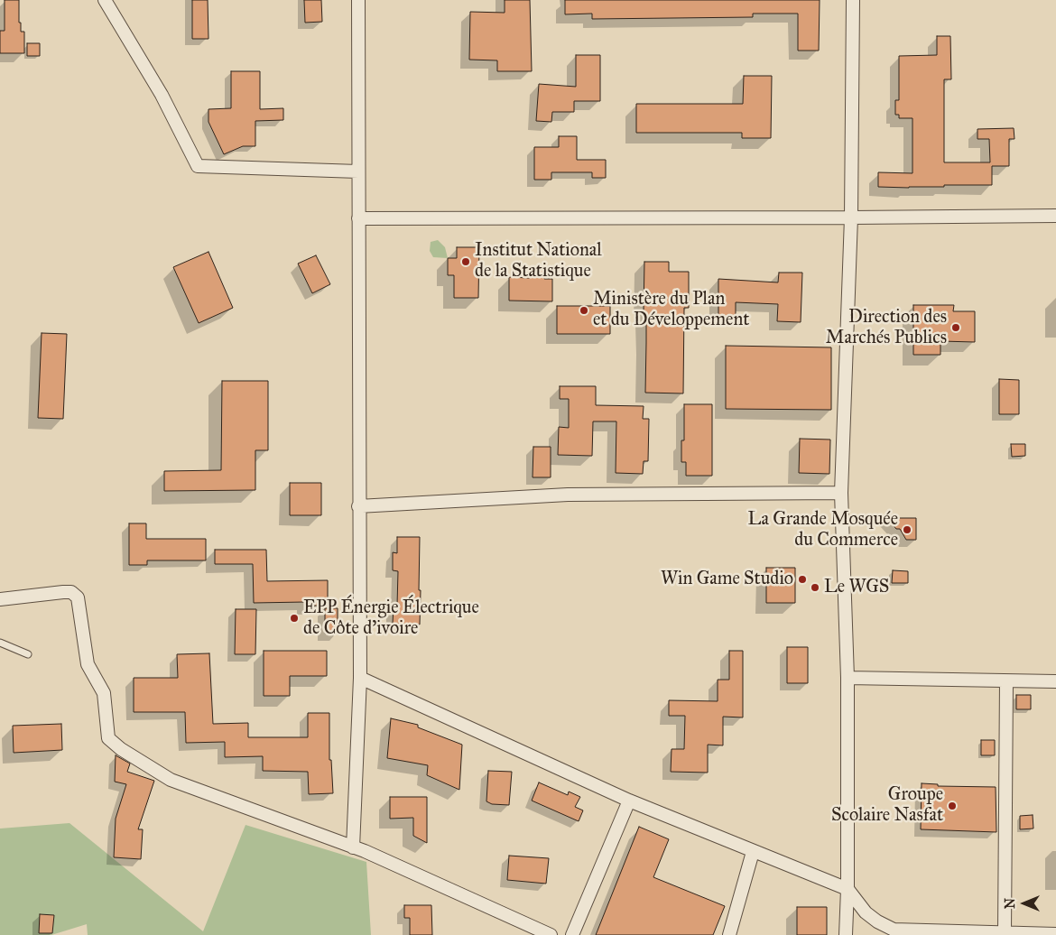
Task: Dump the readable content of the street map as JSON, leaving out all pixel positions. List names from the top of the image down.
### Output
{
  "places": [
    "Institut National de la Statistique",
    "Ministère du Plan et du Développement",
    "Direction des Marchés Publics",
    "La Grande Mosquée du Commerce",
    "Win Game Studio",
    "Le WGS",
    "EPP Énergie Électrique de Côte d'ivoire",
    "Groupe Scolaire Nasfat"
  ],
  "north": "left"
}
